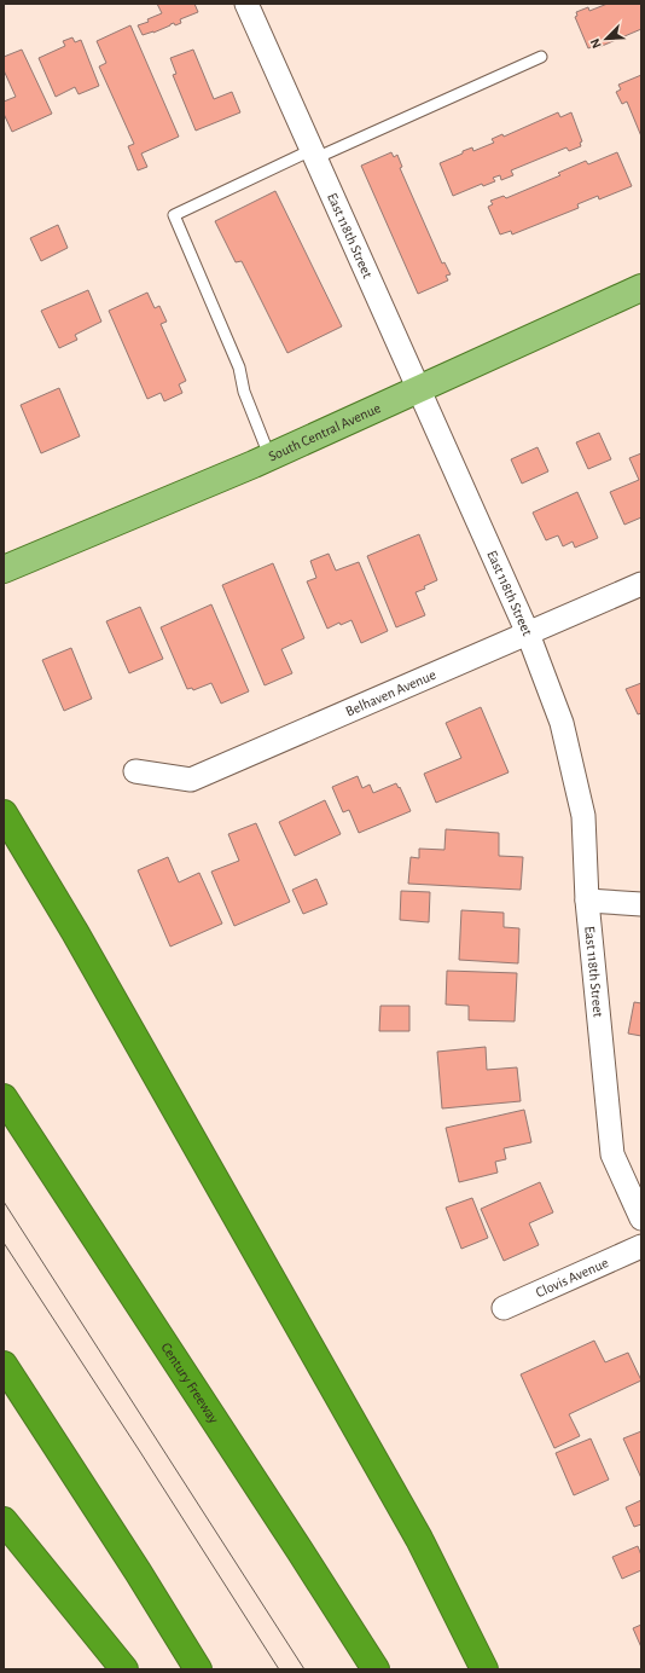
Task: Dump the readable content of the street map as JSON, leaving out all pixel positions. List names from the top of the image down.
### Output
{
  "streets": {
    "highway": ["Century Freeway"],
    "main road": ["South Central Avenue"],
    "street": ["East 118th Street", "Belhaven Avenue", "Clovis Avenue"]
  },
  "crossings": [
    ["East 118th Street", "South Central Avenue"],
    ["East 118th Street", "Belhaven Avenue"]
  ],
  "north": "bottom left"
}
